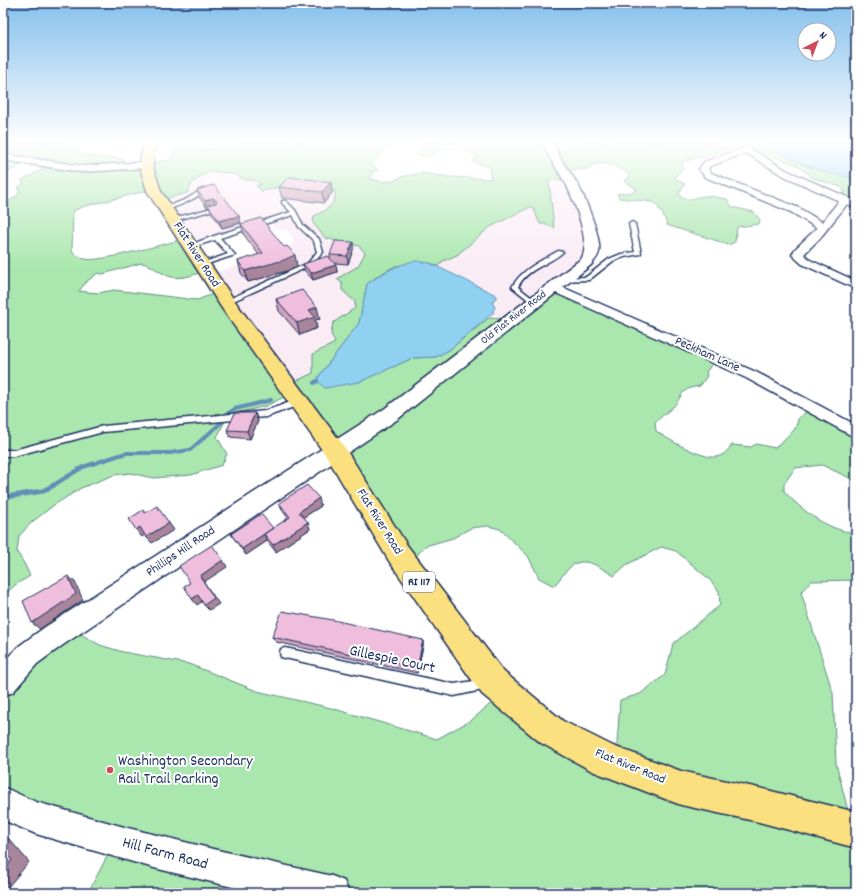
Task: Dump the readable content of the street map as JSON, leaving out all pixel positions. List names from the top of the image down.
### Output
{
  "streets": {
    "main road": ["Flat River Road", "RI 117"],
    "street": [
      "Old Flat River Road",
      "Peckham Lane",
      "Phillips Hill Road",
      "Hill Farm Road"
    ],
    "lane": ["Gillespie Court"]
  },
  "crossings": [
    ["Flat River Road", "Old Flat River Road"],
    ["Flat River Road", "Phillips Hill Road"],
    ["Flat River Road", "Gillespie Court"],
    ["Old Flat River Road", "Peckham Lane"],
    ["Old Flat River Road", "Phillips Hill Road"]
  ],
  "places": ["Washington Secondary Rail Trail Parking"],
  "north": "top right"
}
